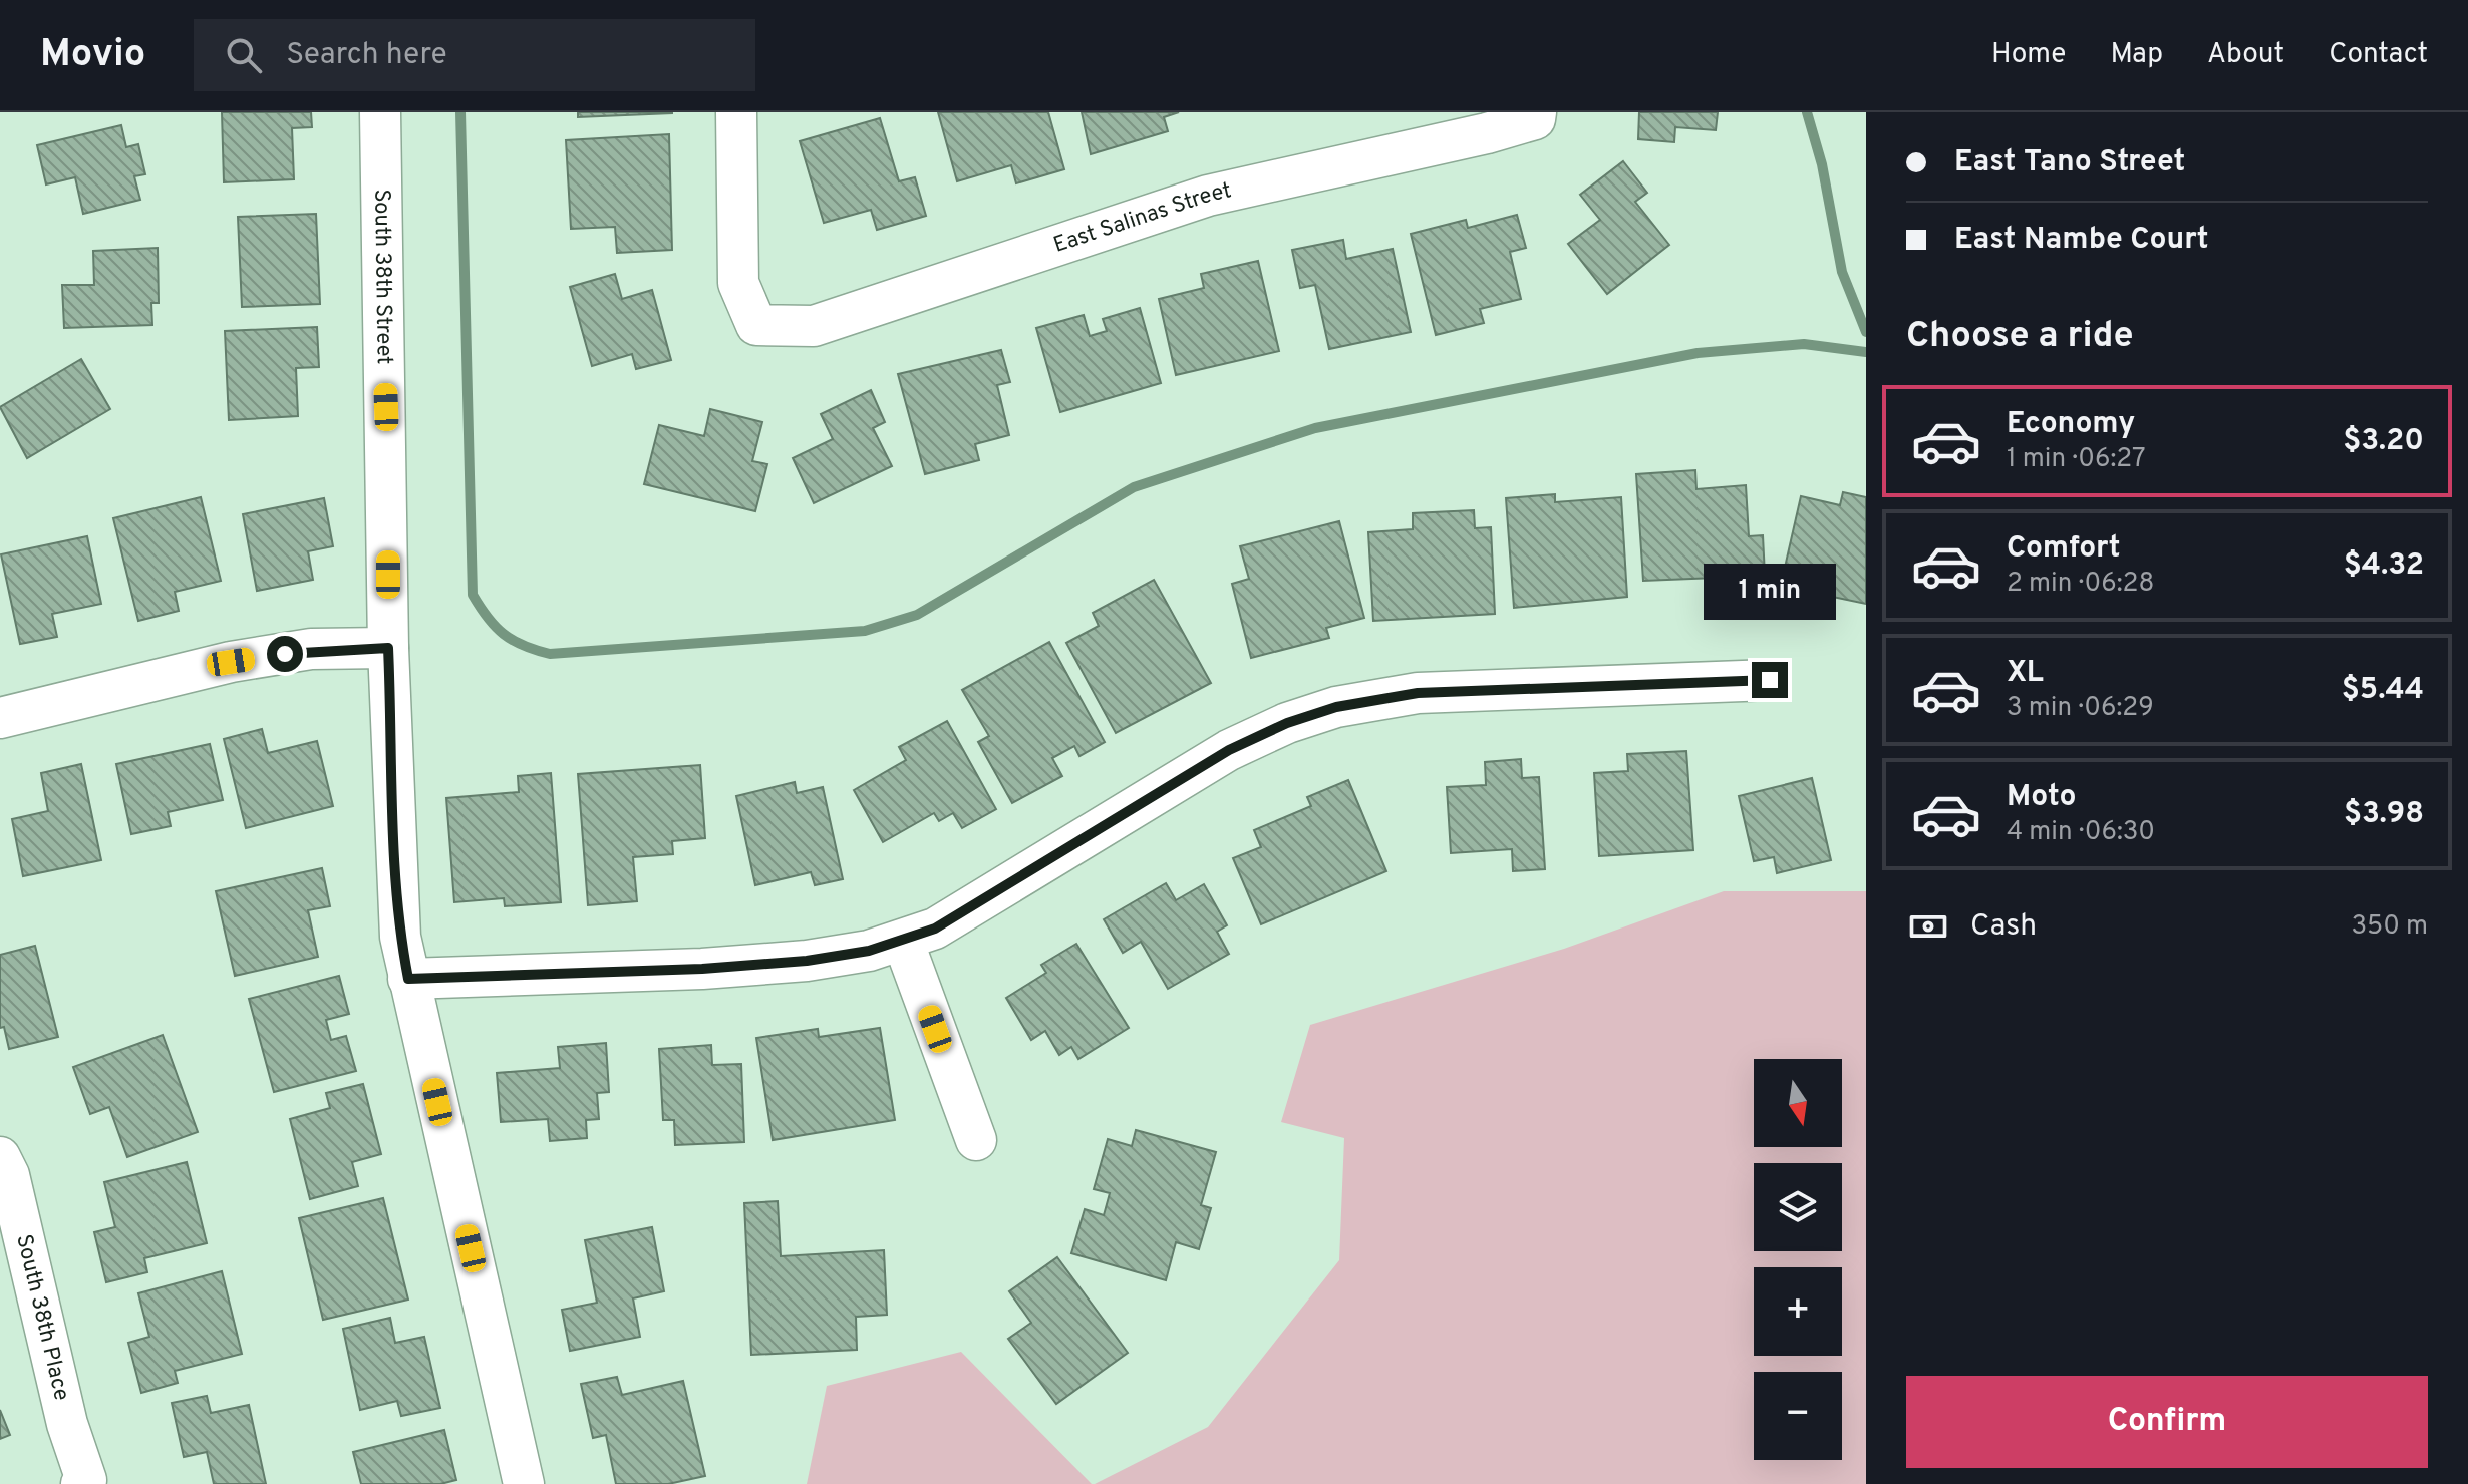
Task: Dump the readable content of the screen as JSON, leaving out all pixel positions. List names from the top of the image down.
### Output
{
  "streets": {
    "street": ["East Salinas Street", "South 38th Street", "South 38th Place"]
  },
  "north": "bottom",
  "page": {
    "header": "Movio",
    "search": "Search here",
    "nav": [
      "Home",
      "Map",
      "About",
      "Contact"
    ],
    "banner": ["East Tano Street", "East Nambe Court"],
    "heading": "Choose a ride",
    "list": [
      {
        "name": "Economy",
        "note": "1 min · 06:27",
        "value": "$3.20"
      },
      {
        "name": "Comfort",
        "note": "2 min · 06:28",
        "value": "$4.32"
      },
      {
        "name": "XL",
        "note": "3 min · 06:29",
        "value": "$5.44"
      },
      {
        "name": "Moto",
        "note": "4 min · 06:30",
        "value": "$3.98"
      }
    ],
    "bubble": "1 min",
    "pay": ["Cash", "350 m"],
    "map_buttons": ["+", "−"],
    "buttons": "Confirm"
  }
}
